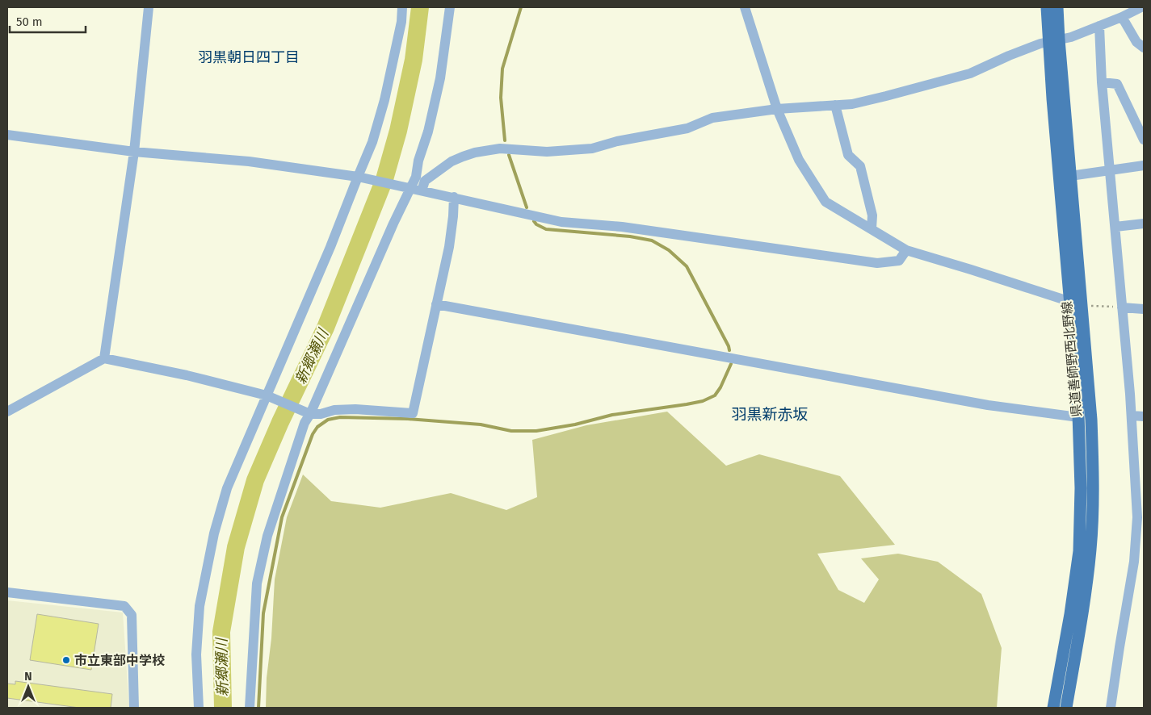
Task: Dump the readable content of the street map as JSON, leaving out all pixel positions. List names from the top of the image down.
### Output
{
  "streets": {
    "main road": ["県道善師野西北野線"]
  },
  "districts": ["羽黒朝日四丁目", "羽黒新赤坂"],
  "water": ["新郷瀬川"],
  "places": ["市立東部中学校"],
  "scale_bar": "50 m",
  "north": "top"
}
